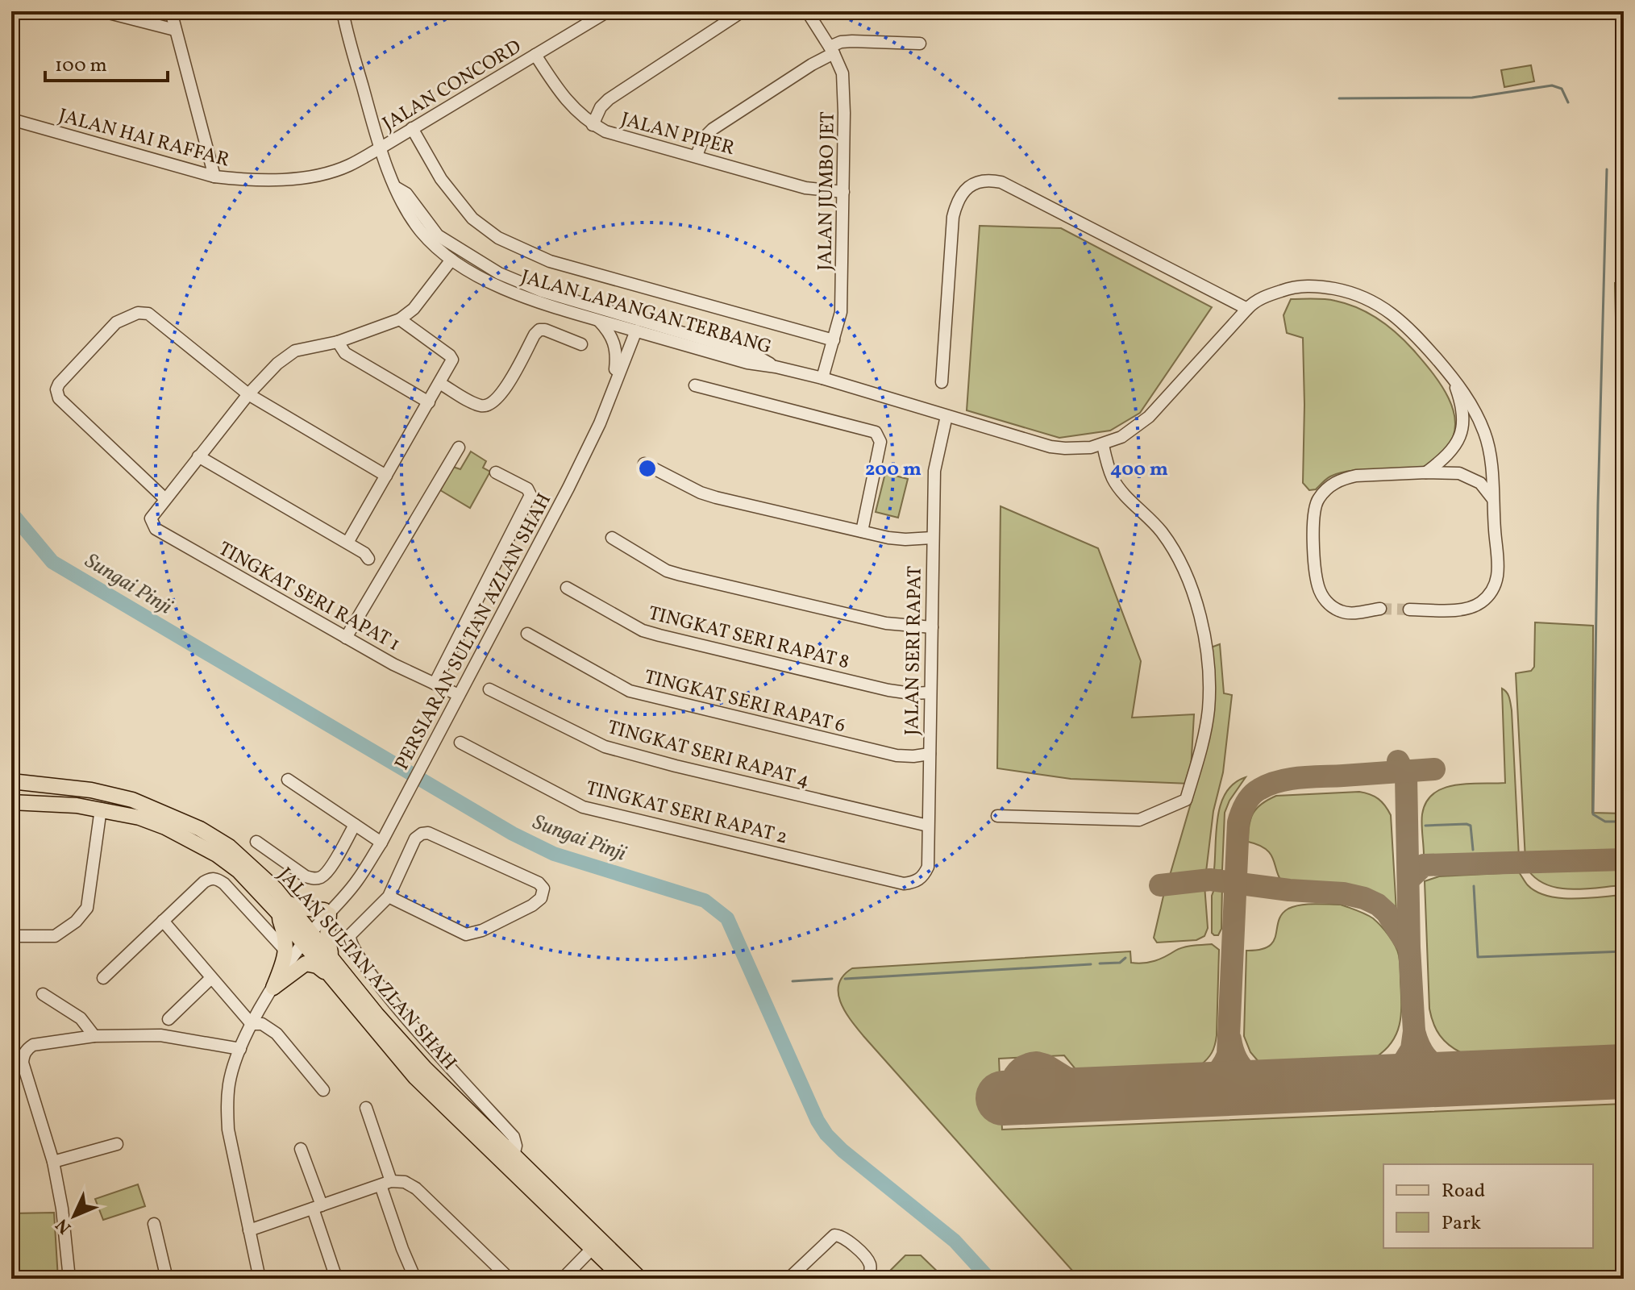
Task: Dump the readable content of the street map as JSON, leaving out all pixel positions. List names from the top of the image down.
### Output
{
  "streets": {
    "main road": ["JALAN SULTAN AZLAN SHAH"],
    "street": [
      "JALAN CONCORD",
      "JALAN PIPER",
      "JALAN HAI RAFFAR",
      "JALAN JUMBO JET",
      "JALAN LAPANGAN TERBANG",
      "TINGKAT SERI RAPAT 1",
      "PERSIARAN SULTAN AZLAN SHAH",
      "TINGKAT SERI RAPAT 8",
      "JALAN SERI RAPAT",
      "TINGKAT SERI RAPAT 6",
      "TINGKAT SERI RAPAT 4",
      "TINGKAT SERI RAPAT 2"
    ]
  },
  "crossings": [
    ["JALAN CONCORD", "JALAN PIPER"],
    ["JALAN CONCORD", "JALAN HAI RAFFAR"],
    ["JALAN CONCORD", "JALAN LAPANGAN TERBANG"],
    ["JALAN PIPER", "JALAN JUMBO JET"],
    ["JALAN HAI RAFFAR", "JALAN LAPANGAN TERBANG"],
    ["JALAN JUMBO JET", "JALAN LAPANGAN TERBANG"],
    ["JALAN LAPANGAN TERBANG", "PERSIARAN SULTAN AZLAN SHAH"],
    ["JALAN LAPANGAN TERBANG", "JALAN SERI RAPAT"],
    ["TINGKAT SERI RAPAT 1", "PERSIARAN SULTAN AZLAN SHAH"],
    ["PERSIARAN SULTAN AZLAN SHAH", "JALAN SULTAN AZLAN SHAH"],
    ["TINGKAT SERI RAPAT 8", "JALAN SERI RAPAT"],
    ["JALAN SERI RAPAT", "TINGKAT SERI RAPAT 6"],
    ["JALAN SERI RAPAT", "TINGKAT SERI RAPAT 4"],
    ["JALAN SERI RAPAT", "TINGKAT SERI RAPAT 2"]
  ],
  "water": ["Sungai Pinji"],
  "legend": ["Road", "Park"],
  "scale_bar": "100 m",
  "north": "bottom left",
  "rings": ["200 m", "400 m"]
}
